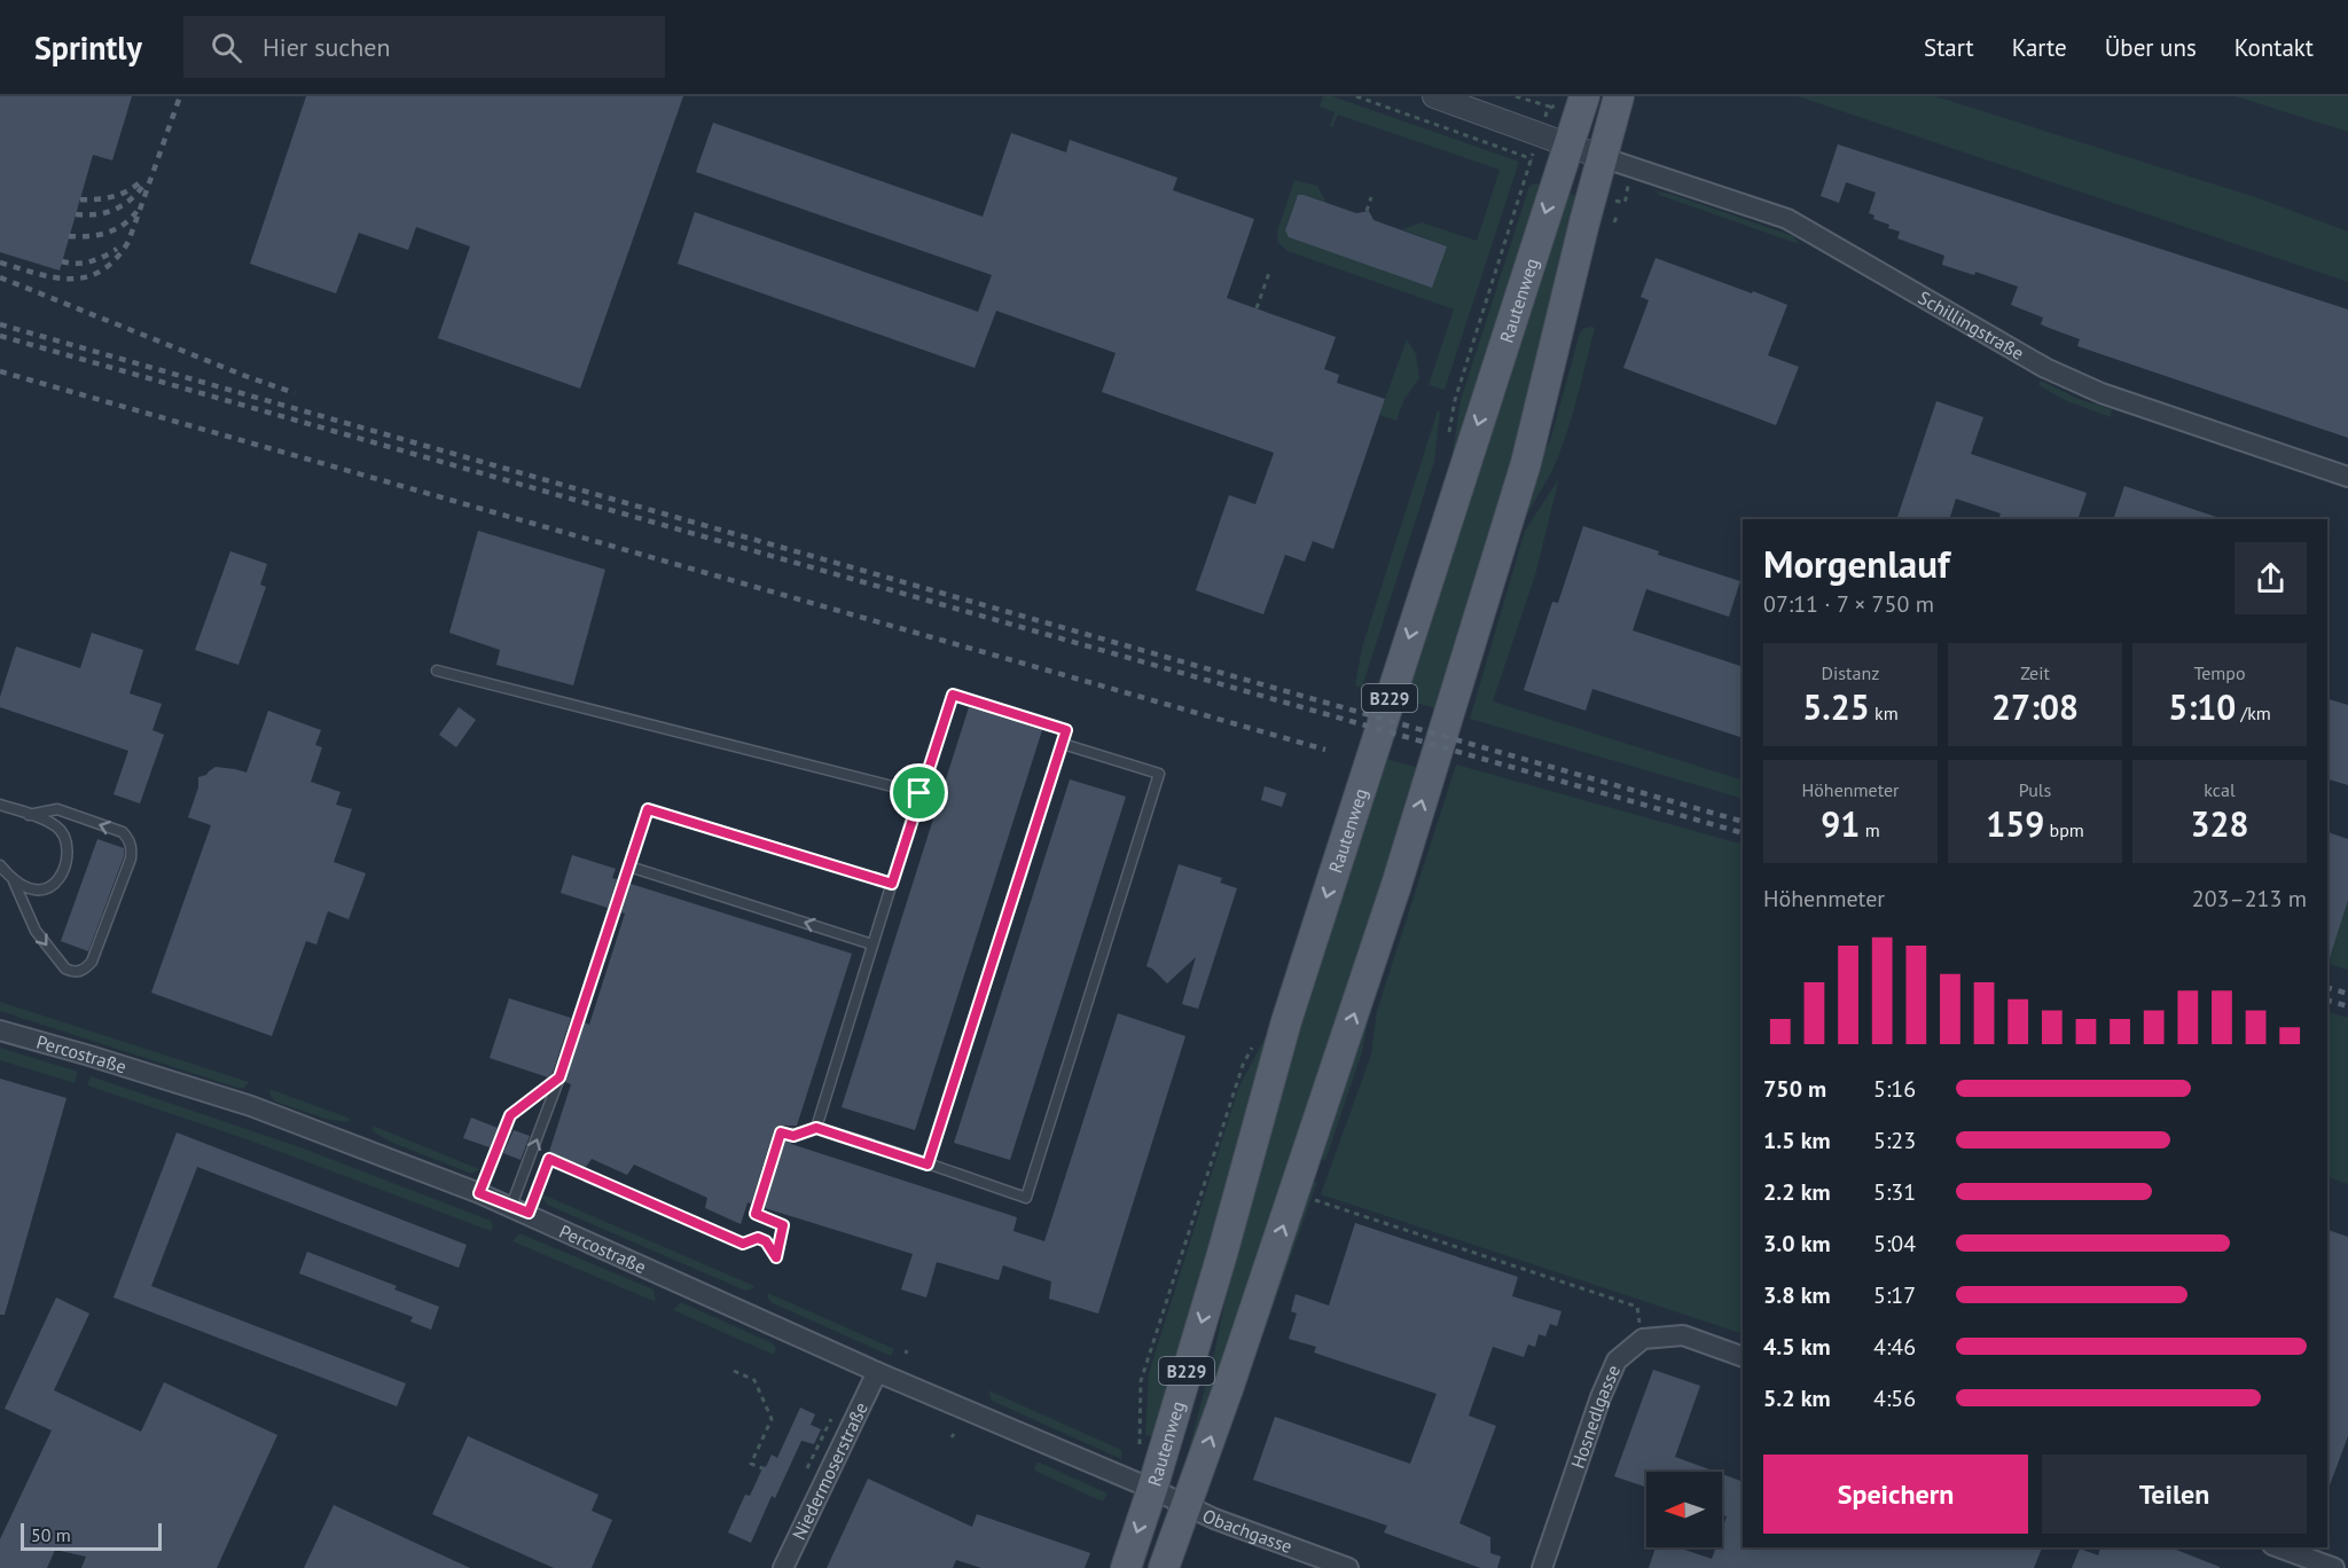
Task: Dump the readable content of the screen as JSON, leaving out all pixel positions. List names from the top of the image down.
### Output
{
  "streets": {
    "main road": ["Rautenweg", "B229"],
    "street": [
      "Schillingstraße",
      "Percostraße",
      "Hosnedlgasse",
      "Niedermoserstraße",
      "Obachgasse"
    ]
  },
  "crossings": [
    ["Rautenweg", "Schillingstraße"],
    ["Rautenweg", "Percostraße"],
    ["Rautenweg", "Obachgasse"],
    ["Percostraße", "Niedermoserstraße"],
    ["Percostraße", "Obachgasse"]
  ],
  "scale_bar": "50 m",
  "north": "left",
  "page": {
    "header": "Sprintly",
    "search": "Hier suchen",
    "nav": [
      "Start",
      "Karte",
      "Über uns",
      "Kontakt"
    ],
    "heading": ["Morgenlauf", "07:11 · 7 × 750 m"],
    "stats": [
      ["Distanz", "5.25 km"],
      ["Zeit", "27:08"],
      ["Tempo", "5:10 /km"],
      ["Höhenmeter", "91 m"],
      ["Puls", "159 bpm"],
      ["kcal", "328"]
    ],
    "chart": ["Höhenmeter", "203–213 m"],
    "list": [
      {
        "name": "750 m",
        "note": "5:16"
      },
      {
        "name": "1.5 km",
        "note": "5:23"
      },
      {
        "name": "2.2 km",
        "note": "5:31"
      },
      {
        "name": "3.0 km",
        "note": "5:04"
      },
      {
        "name": "3.8 km",
        "note": "5:17"
      },
      {
        "name": "4.5 km",
        "note": "4:46"
      },
      {
        "name": "5.2 km",
        "note": "4:56"
      }
    ],
    "buttons": ["Speichern", "Teilen"],
    "scale": "50 m"
  }
}
